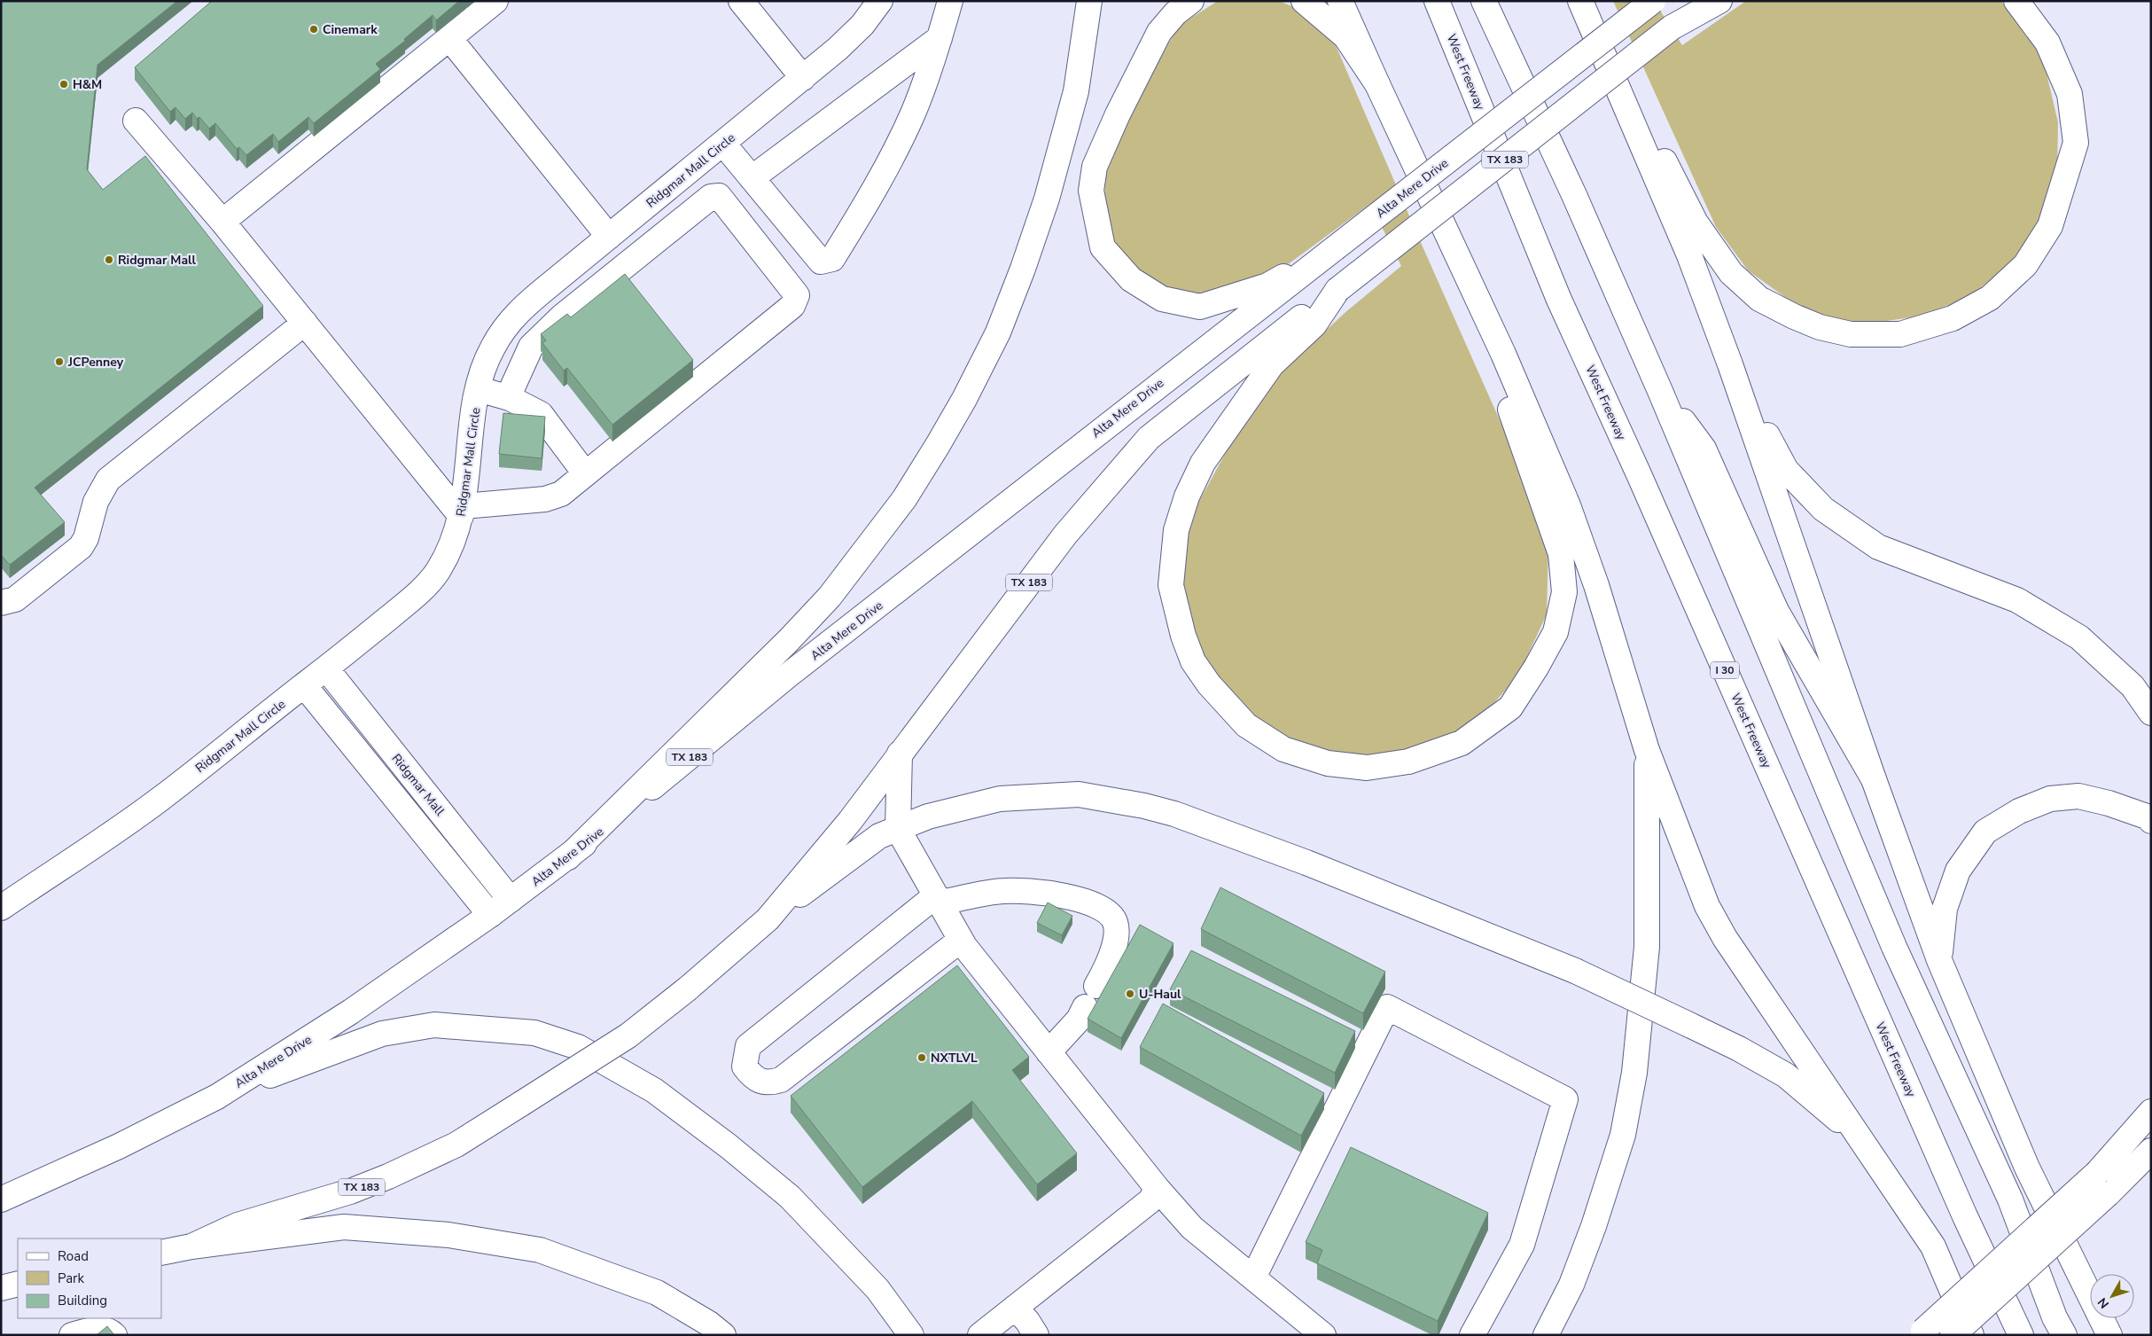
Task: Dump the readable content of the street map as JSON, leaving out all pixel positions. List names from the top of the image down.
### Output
{
  "streets": {
    "main road": [
      "West Freeway",
      "TX 183",
      "Ridgmar Mall Circle",
      "Alta Mere Drive",
      "I 30",
      "Ridgmar Mall"
    ]
  },
  "crossings": [
    ["Ridgmar Mall Circle", "Ridgmar Mall"],
    ["Alta Mere Drive", "Ridgmar Mall"]
  ],
  "places": [
    "Cinemark",
    "H&M",
    "Ridgmar Mall",
    "JCPenney",
    "U-Haul",
    "NXTLVL"
  ],
  "legend": ["Road", "Park", "Building"],
  "north": "bottom left"
}
